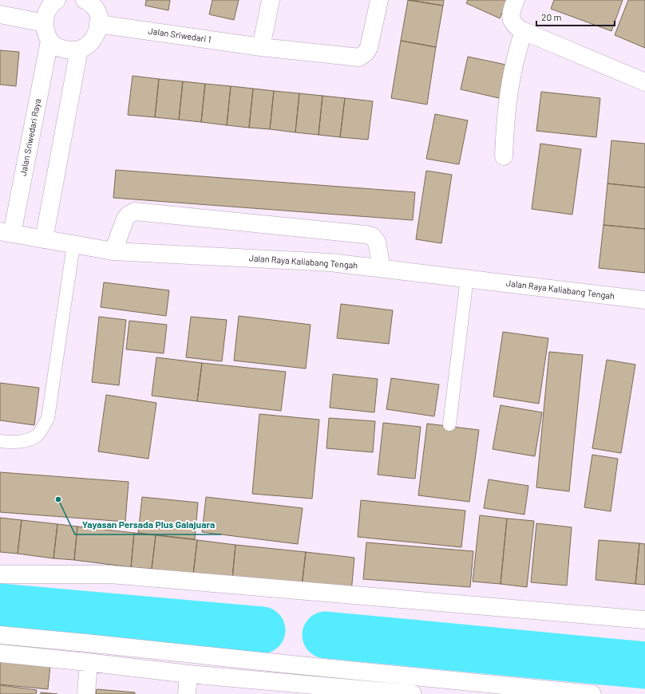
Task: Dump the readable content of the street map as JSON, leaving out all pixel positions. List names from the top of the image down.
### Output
{
  "streets": {
    "street": ["Jalan Sriwedari 1", "Jalan Sriwedari Raya", "Jalan Raya Kaliabang Tengah"]
  },
  "crossings": [
    ["Jalan Sriwedari Raya", "Jalan Raya Kaliabang Tengah"]
  ],
  "places": ["Yayasan Persada Plus Galajuara"],
  "scale_bar": "20 m"
}
